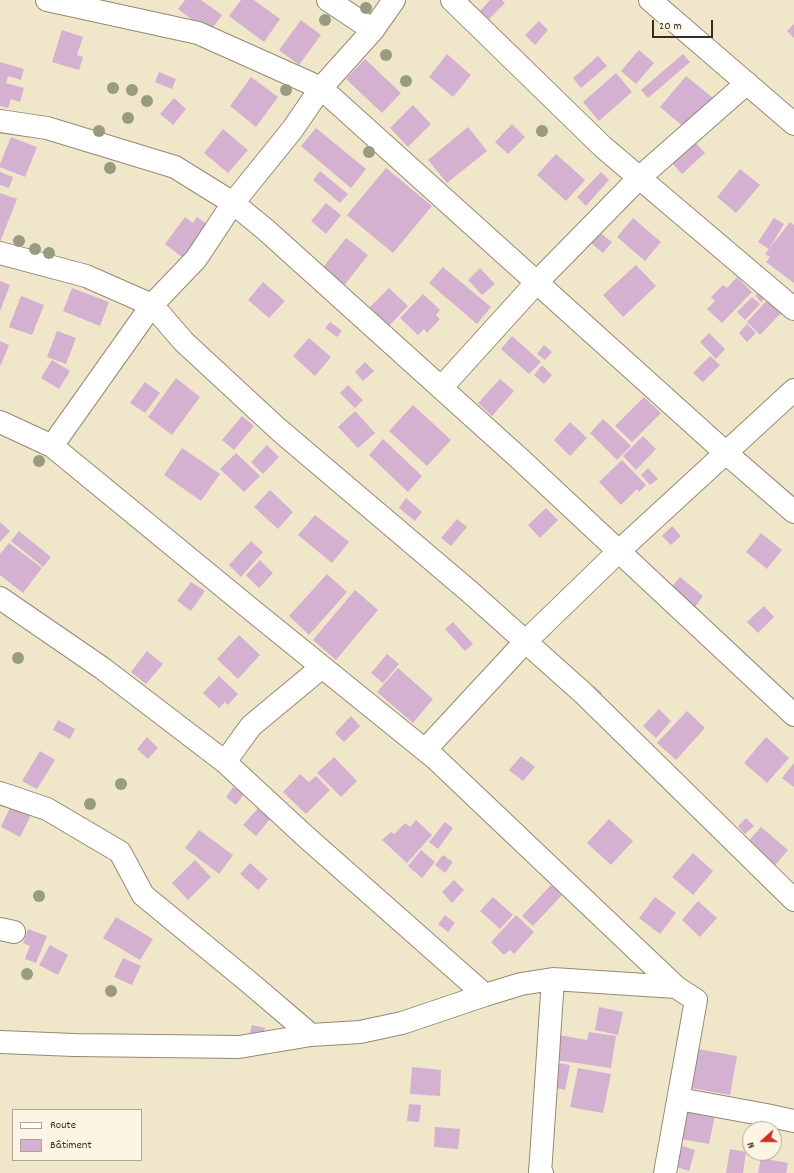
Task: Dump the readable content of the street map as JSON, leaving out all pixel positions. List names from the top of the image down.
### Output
{
  "legend": ["Route", "Bâtiment"],
  "scale_bar": "20 m",
  "north": "left"
}
